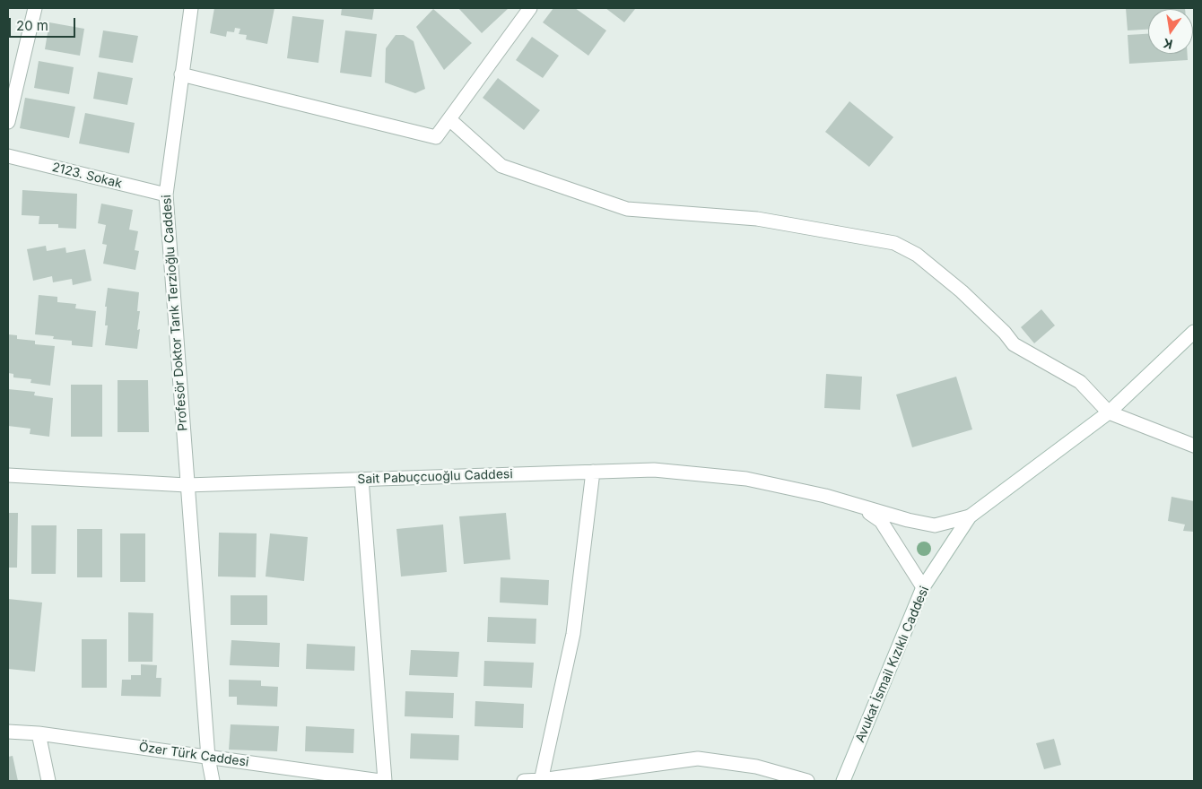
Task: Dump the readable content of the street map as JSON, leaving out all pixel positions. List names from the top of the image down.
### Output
{
  "streets": {
    "street": [
      "2123. Sokak",
      "Profesör Doktor Tarık Terzioğlu Caddesi",
      "Sait Pabuçcuoğlu Caddesi",
      "Avukat İsmail Kızıklı Caddesi",
      "Özer Türk Caddesi"
    ]
  },
  "crossings": [
    ["2123. Sokak", "Profesör Doktor Tarık Terzioğlu Caddesi"],
    ["Profesör Doktor Tarık Terzioğlu Caddesi", "Sait Pabuçcuoğlu Caddesi"],
    ["Profesör Doktor Tarık Terzioğlu Caddesi", "Özer Türk Caddesi"]
  ],
  "scale_bar": "20 m",
  "north": "bottom"
}
